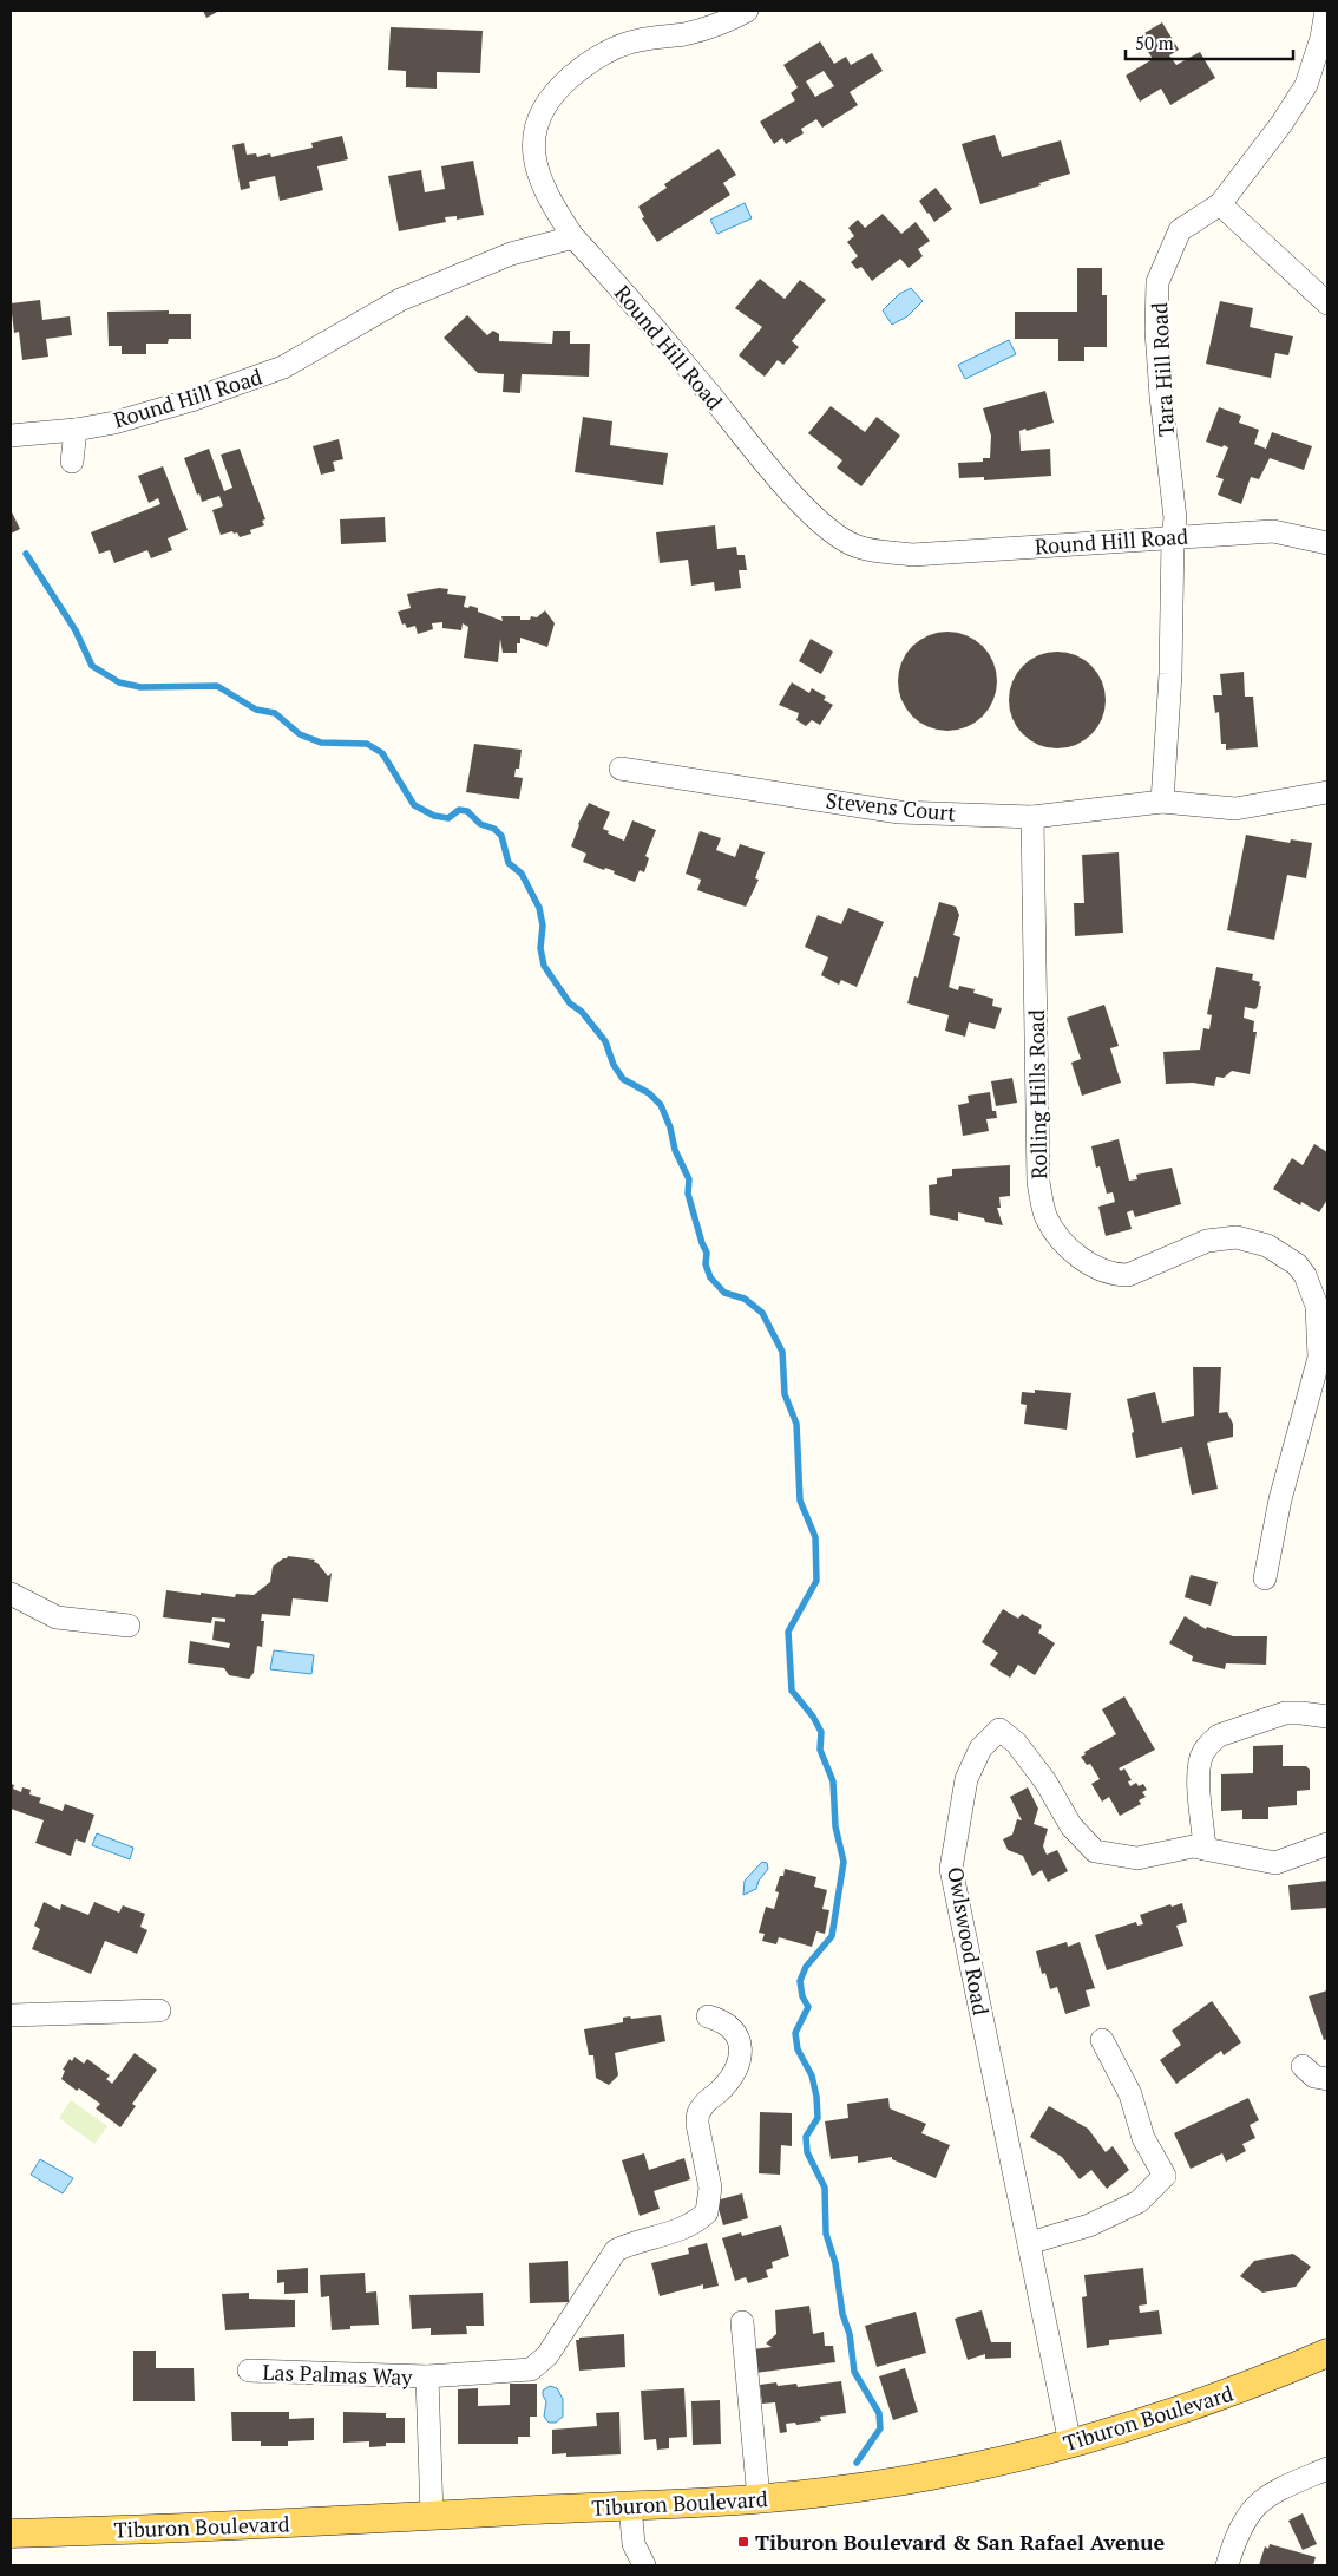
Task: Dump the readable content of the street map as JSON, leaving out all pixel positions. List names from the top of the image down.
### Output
{
  "streets": {
    "main road": ["Tiburon Boulevard"],
    "street": [
      "Round Hill Road",
      "Tara Hill Road",
      "Stevens Court",
      "Rolling Hills Road",
      "Owlswood Road",
      "Las Palmas Way"
    ]
  },
  "crossings": [
    ["Round Hill Road", "Tara Hill Road"],
    ["Stevens Court", "Rolling Hills Road"],
    ["Owlswood Road", "Tiburon Boulevard"],
    ["Las Palmas Way", "Tiburon Boulevard"]
  ],
  "places": {
    "transit": ["Tiburon Boulevard & San Rafael Avenue"]
  },
  "scale_bar": "50 m"
}
